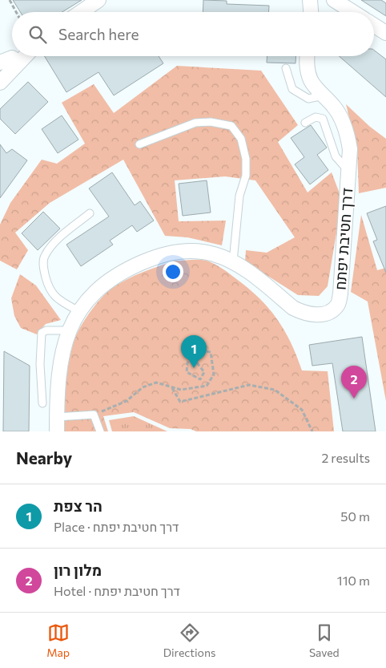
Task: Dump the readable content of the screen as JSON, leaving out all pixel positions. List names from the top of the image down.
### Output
{
  "streets": {
    "street": ["דרך חטיבת יפתח"]
  },
  "page": {
    "search": "Search here",
    "pins": ["1", "2"],
    "heading": ["Nearby", "2 results"],
    "list": [
      {
        "mark": "1",
        "name": "הר צפת",
        "note": "Place · דרך חטיבת יפתח",
        "value": "50 m"
      },
      {
        "mark": "2",
        "name": "מלון רון",
        "note": "Hotel · דרך חטיבת יפתח",
        "value": "110 m"
      }
    ],
    "nav": ["Map", "Directions", "Saved"]
  }
}
